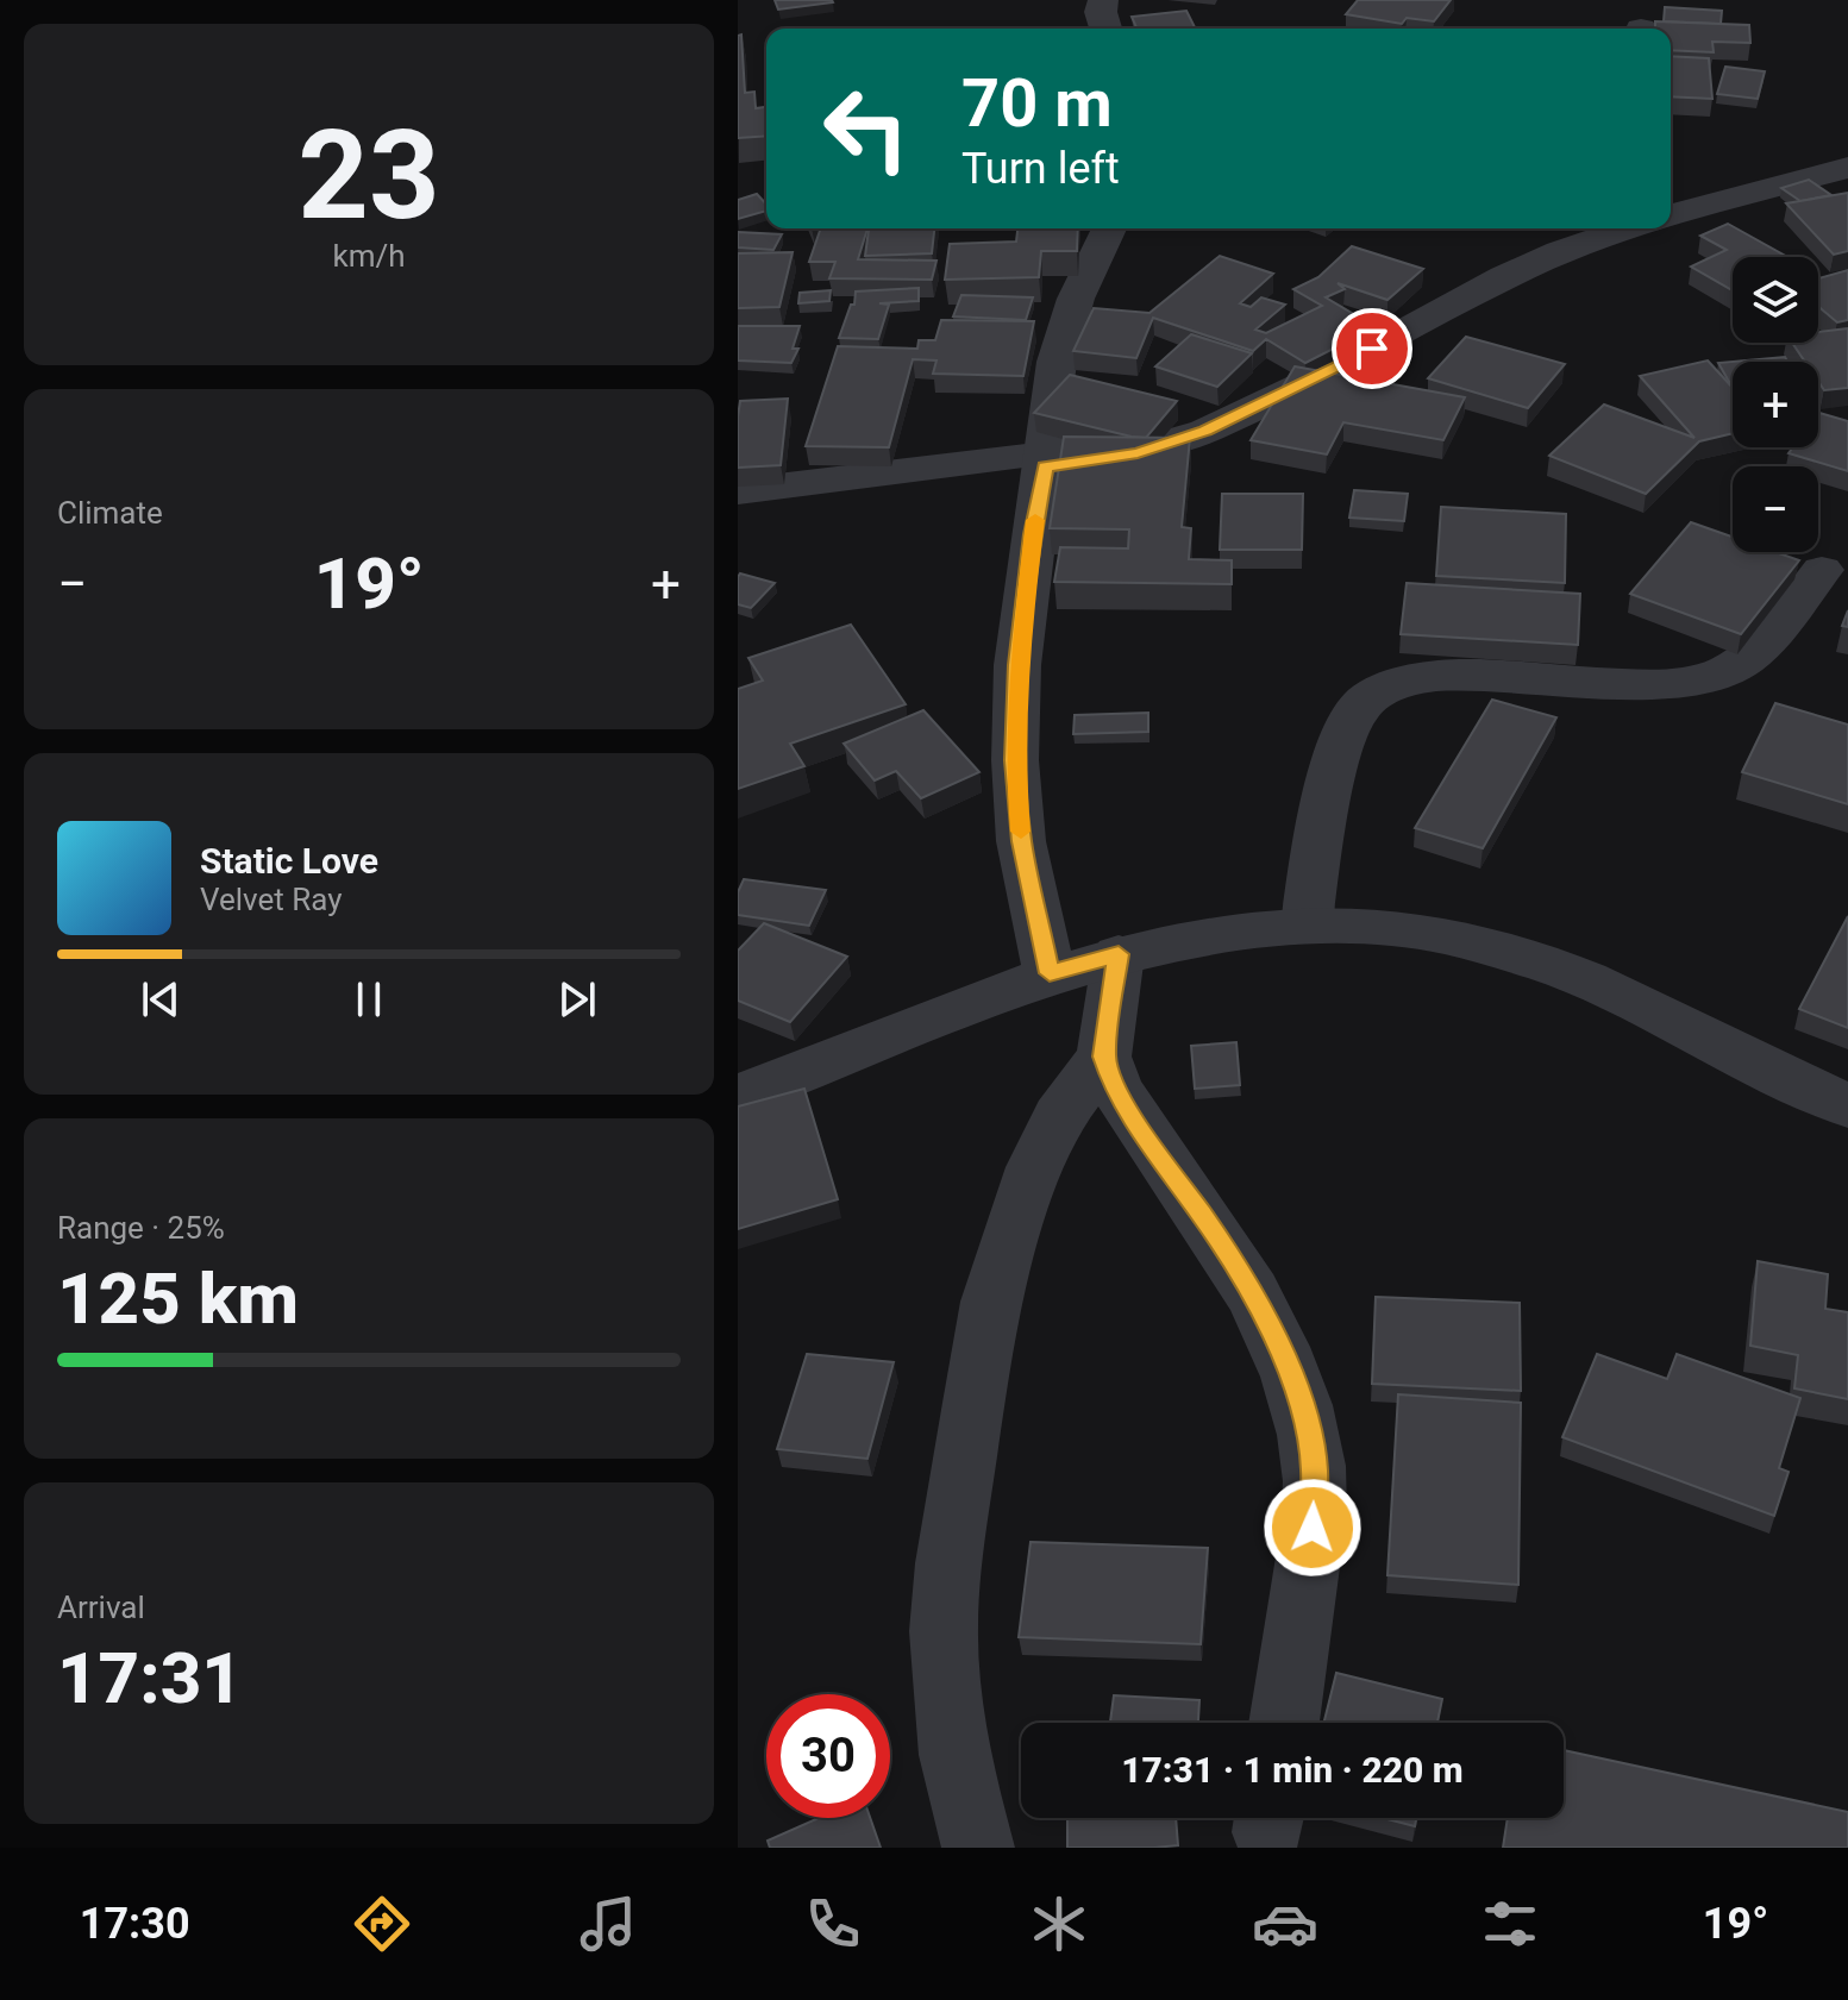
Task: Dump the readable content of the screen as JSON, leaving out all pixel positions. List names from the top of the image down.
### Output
{
  "page": {
    "tile": [
      ["23", "km/h"],
      "Climate",
      ["Range · 25%", "125 km"],
      ["Arrival", "17:31"]
    ],
    "turn": ["70 m", "Turn left"],
    "map_buttons": ["+", "−"],
    "heat": ["−", "19°", "+"],
    "song": ["Static Love", "Velvet Ray"],
    "limit": "30",
    "trip": "17:31 · 1 min · 220 m",
    "tabs": ["17:30", "19°"]
  }
}
